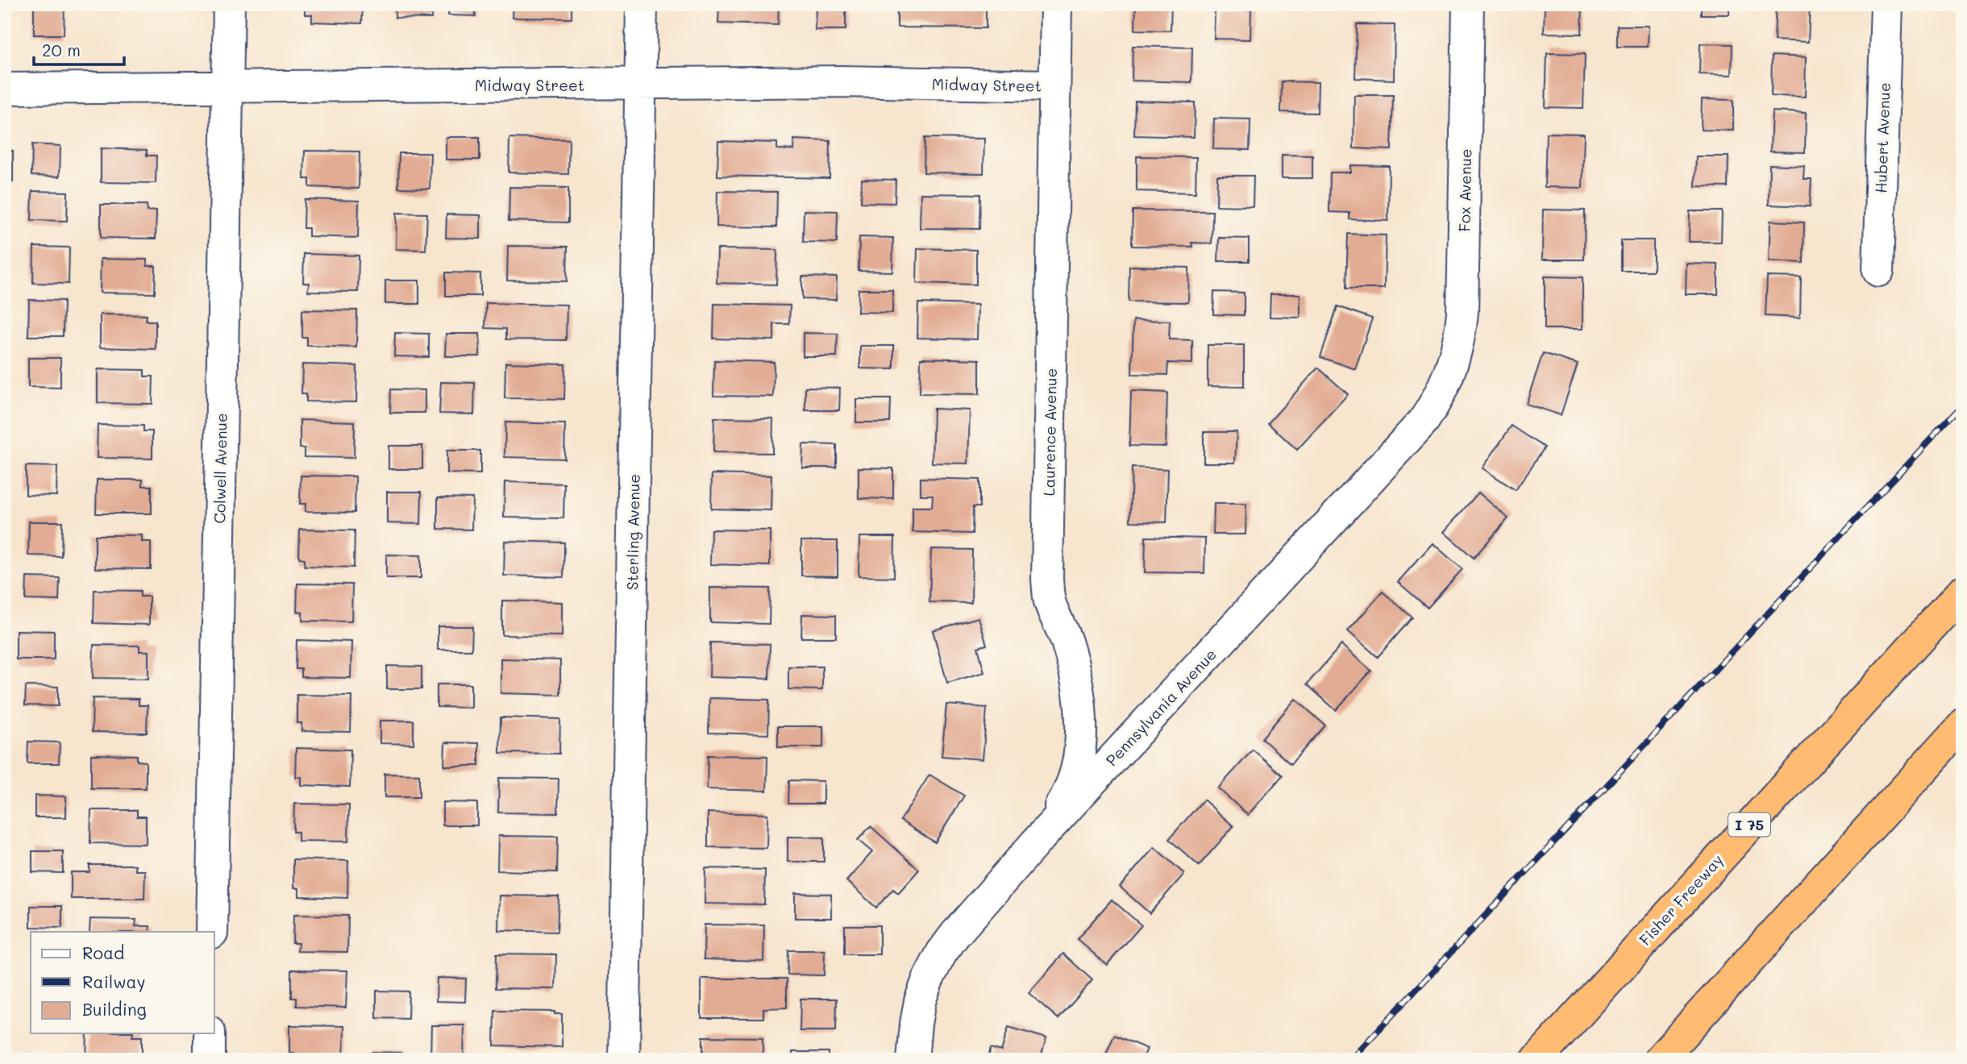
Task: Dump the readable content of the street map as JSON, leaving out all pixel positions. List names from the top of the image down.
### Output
{
  "streets": {
    "highway": ["I 75", "Fisher Freeway"],
    "street": [
      "Midway Street",
      "Hubert Avenue",
      "Fox Avenue",
      "Laurence Avenue",
      "Colwell Avenue",
      "Sterling Avenue",
      "Pennsylvania Avenue"
    ]
  },
  "crossings": [
    ["Midway Street", "Laurence Avenue"],
    ["Midway Street", "Colwell Avenue"],
    ["Midway Street", "Sterling Avenue"],
    ["Fox Avenue", "Pennsylvania Avenue"],
    ["Laurence Avenue", "Pennsylvania Avenue"]
  ],
  "legend": ["Road", "Railway", "Building"],
  "scale_bar": "20 m"
}
